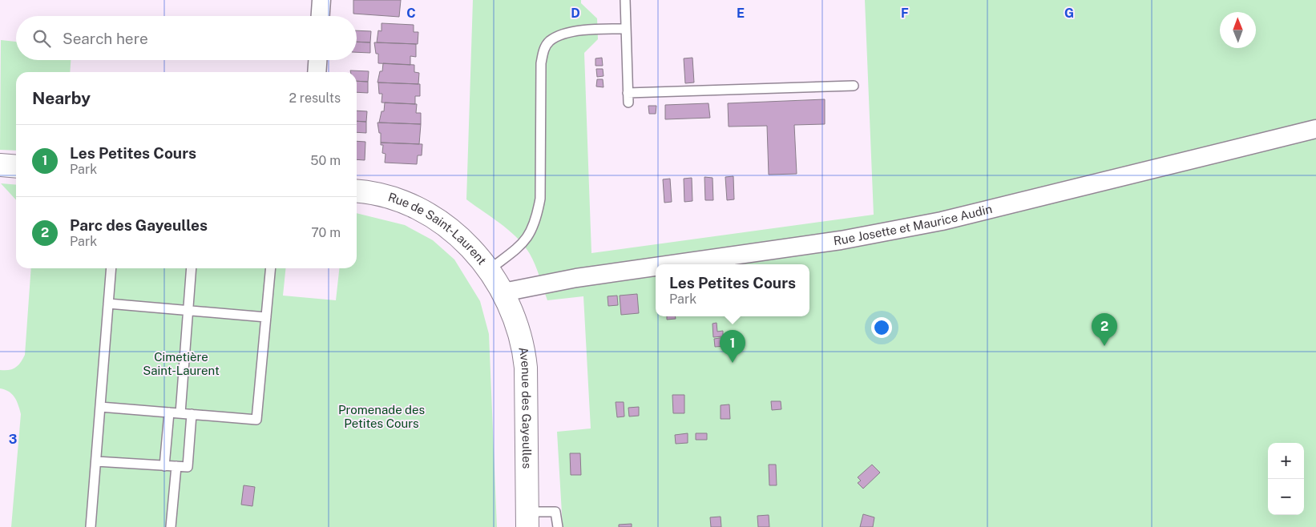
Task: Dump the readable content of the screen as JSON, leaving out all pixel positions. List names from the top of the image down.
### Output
{
  "streets": {
    "street": ["Rue Josette et Maurice Audin", "Rue de Saint-Laurent", "Avenue des Gayeulles"]
  },
  "crossings": [
    ["Rue Josette et Maurice Audin", "Rue de Saint-Laurent"],
    ["Rue Josette et Maurice Audin", "Avenue des Gayeulles"],
    ["Rue de Saint-Laurent", "Avenue des Gayeulles"]
  ],
  "parks": ["Cimetière Saint-Laurent", "Promenade des Petites Cours"],
  "north": "top",
  "page": {
    "search": "Search here",
    "heading": ["Nearby", "2 results"],
    "list": [
      {
        "mark": "1",
        "name": "Les Petites Cours",
        "note": "Park",
        "value": "50 m"
      },
      {
        "mark": "2",
        "name": "Parc des Gayeulles",
        "note": "Park",
        "value": "70 m"
      }
    ],
    "popup": ["Les Petites Cours", "Park"],
    "pins": ["2", "1"],
    "map_buttons": ["+", "−"]
  },
  "grid": {
    "columns": [
      "C",
      "D",
      "E",
      "F",
      "G"
    ],
    "rows": ["3"]
  }
}
